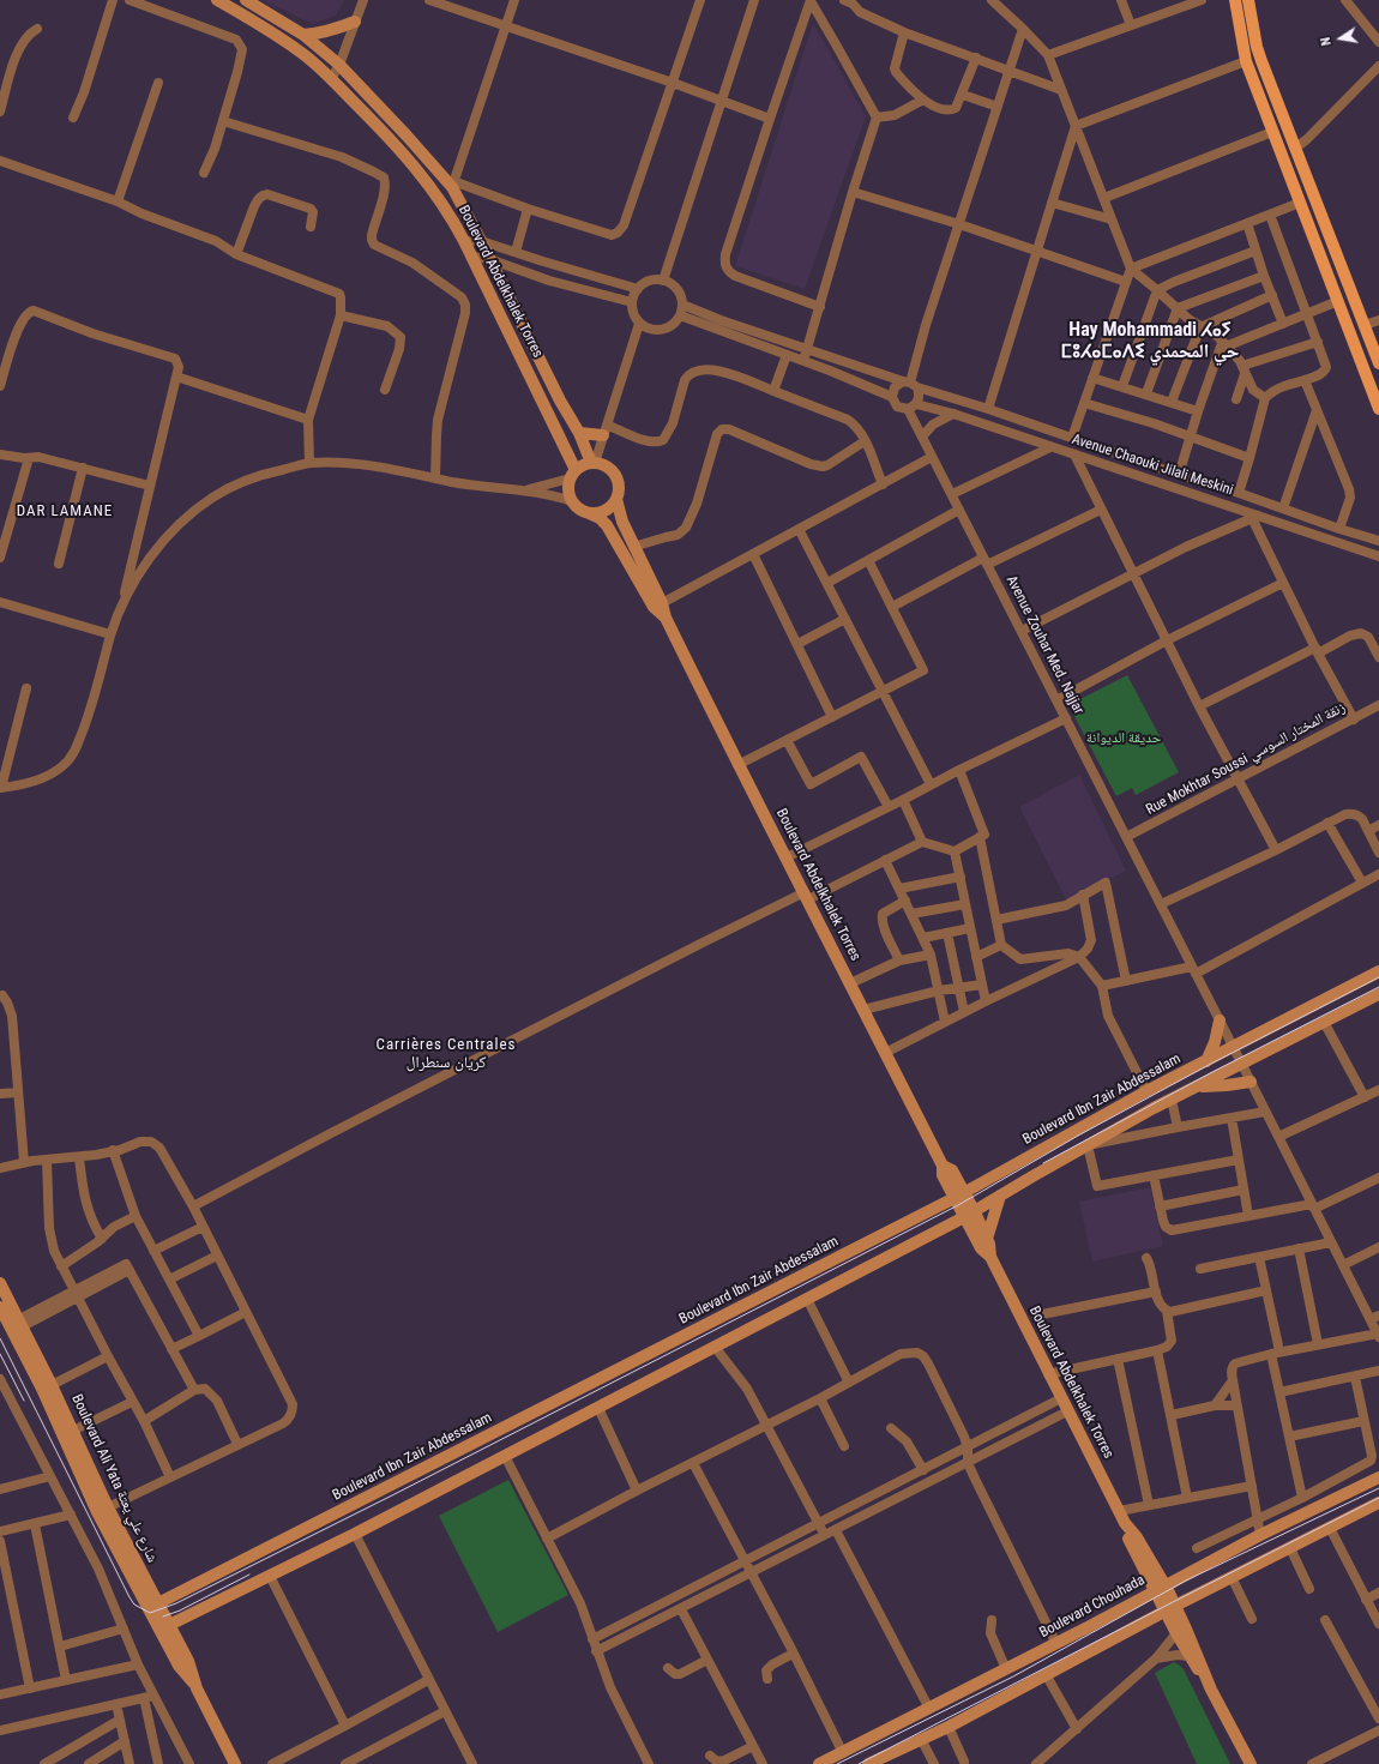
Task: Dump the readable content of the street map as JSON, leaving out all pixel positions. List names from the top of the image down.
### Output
{
  "streets": {
    "street": [
      "Boulevard Abdelkhalek Torres",
      "Avenue Chaouki Jilali Meskini",
      "Avenue Zouhar Med. Najjar",
      "Rue Mokhtar Soussi زنقة المختار السوسي",
      "Boulevard Ibn Zair Abdessalam",
      "Boulevard Ali Yata شارع علي يعتة",
      "Boulevard Chouhada"
    ]
  },
  "crossings": [
    ["Boulevard Abdelkhalek Torres", "Boulevard Ibn Zair Abdessalam"],
    ["Boulevard Abdelkhalek Torres", "Boulevard Chouhada"],
    ["Avenue Chaouki Jilali Meskini", "Avenue Zouhar Med. Najjar"],
    ["Avenue Zouhar Med. Najjar", "Rue Mokhtar Soussi زنقة المختار السوسي"],
    ["Avenue Zouhar Med. Najjar", "Boulevard Ibn Zair Abdessalam"],
    ["Boulevard Ibn Zair Abdessalam", "Boulevard Ali Yata شارع علي يعتة"]
  ],
  "districts": ["Hay Mohammadi ⵃⴰⵢ ⵎⵓⵃⴰⵎⴰⴷⵉ حي المحمدي", "DAR LAMANE", "Carrières Centrales كريان سنطرال"],
  "parks": ["حديقة الديوانة"],
  "north": "left"
}
